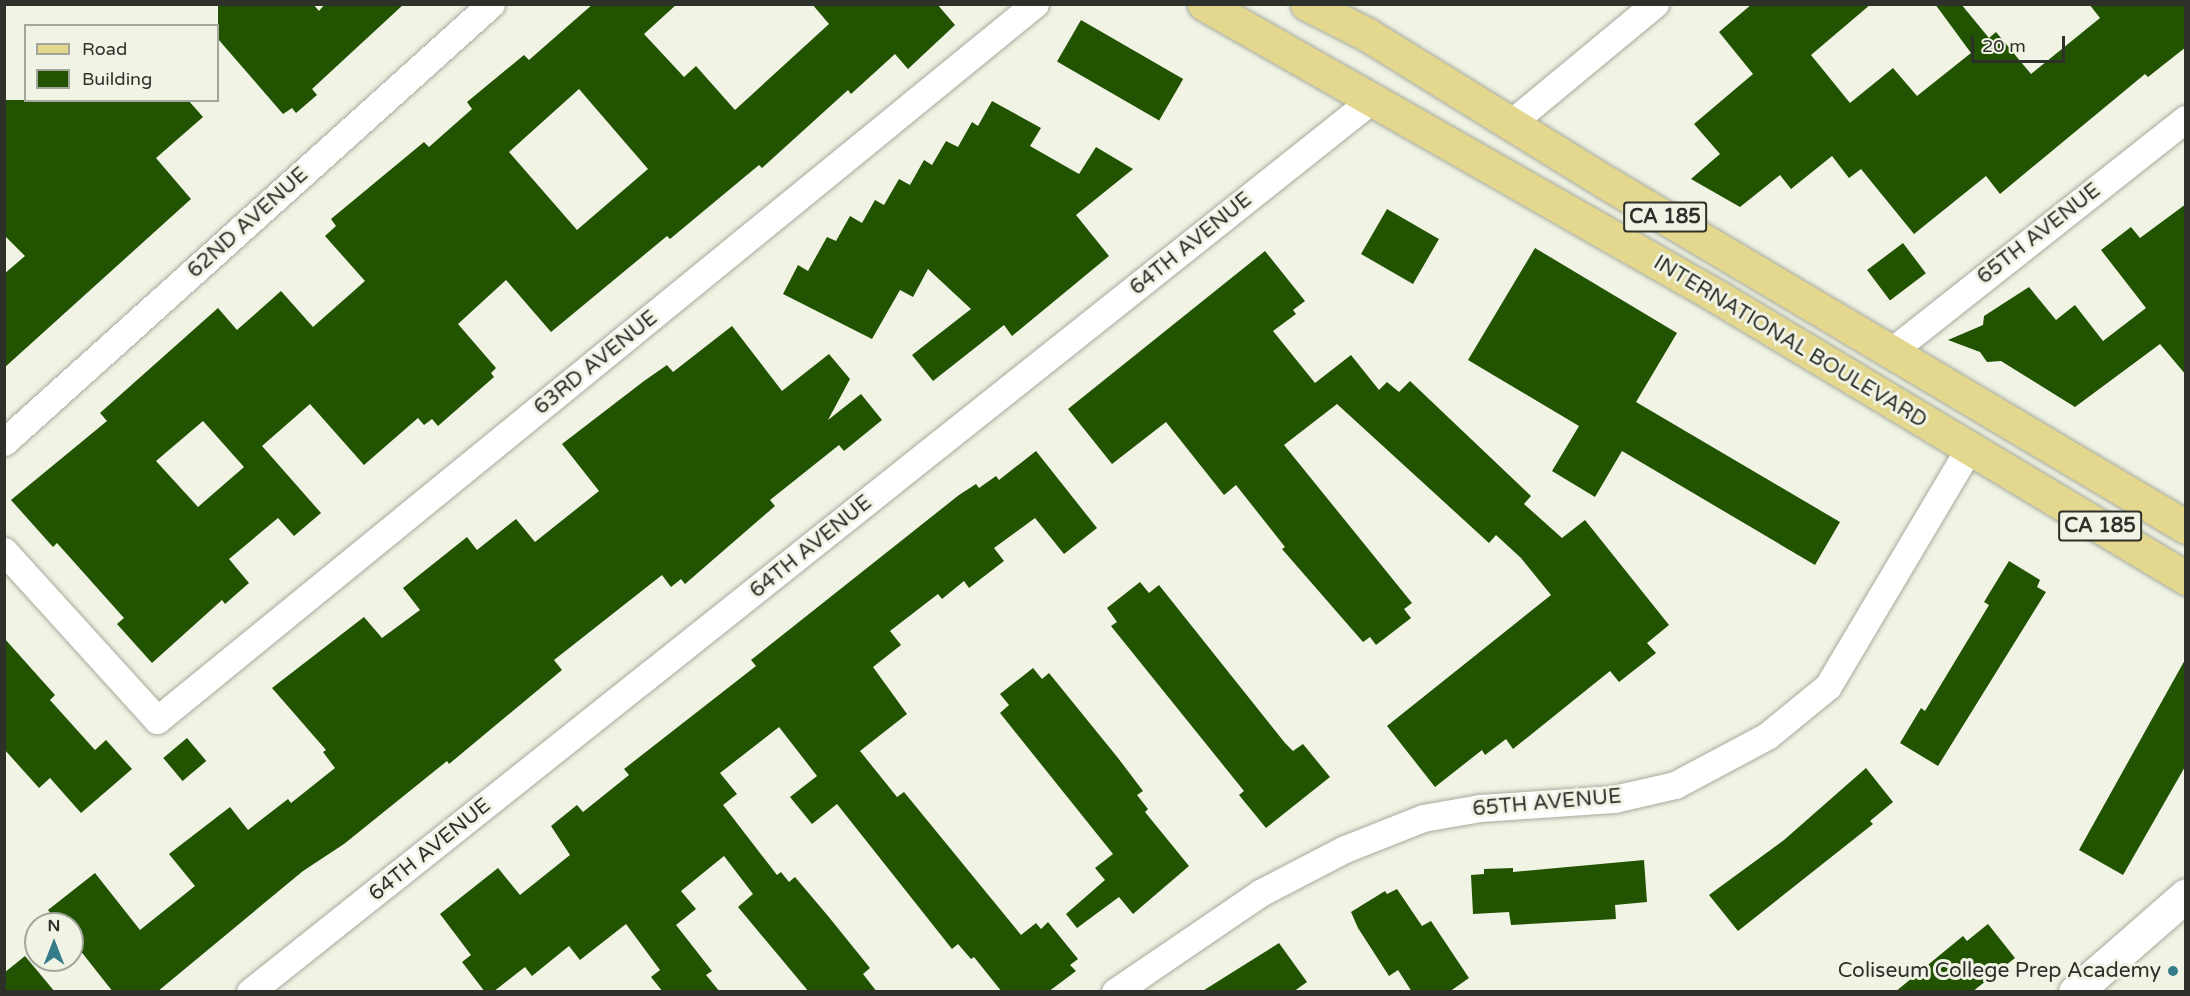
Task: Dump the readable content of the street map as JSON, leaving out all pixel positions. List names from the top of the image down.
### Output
{
  "streets": {
    "main road": ["CA 185", "INTERNATIONAL BOULEVARD"],
    "street": [
      "62ND AVENUE",
      "65TH AVENUE",
      "64TH AVENUE",
      "63RD AVENUE"
    ]
  },
  "crossings": [
    ["65TH AVENUE", "INTERNATIONAL BOULEVARD"],
    ["64TH AVENUE", "INTERNATIONAL BOULEVARD"]
  ],
  "places": ["Coliseum College Prep Academy"],
  "legend": ["Road", "Building"],
  "scale_bar": "20 m",
  "north": "top"
}
